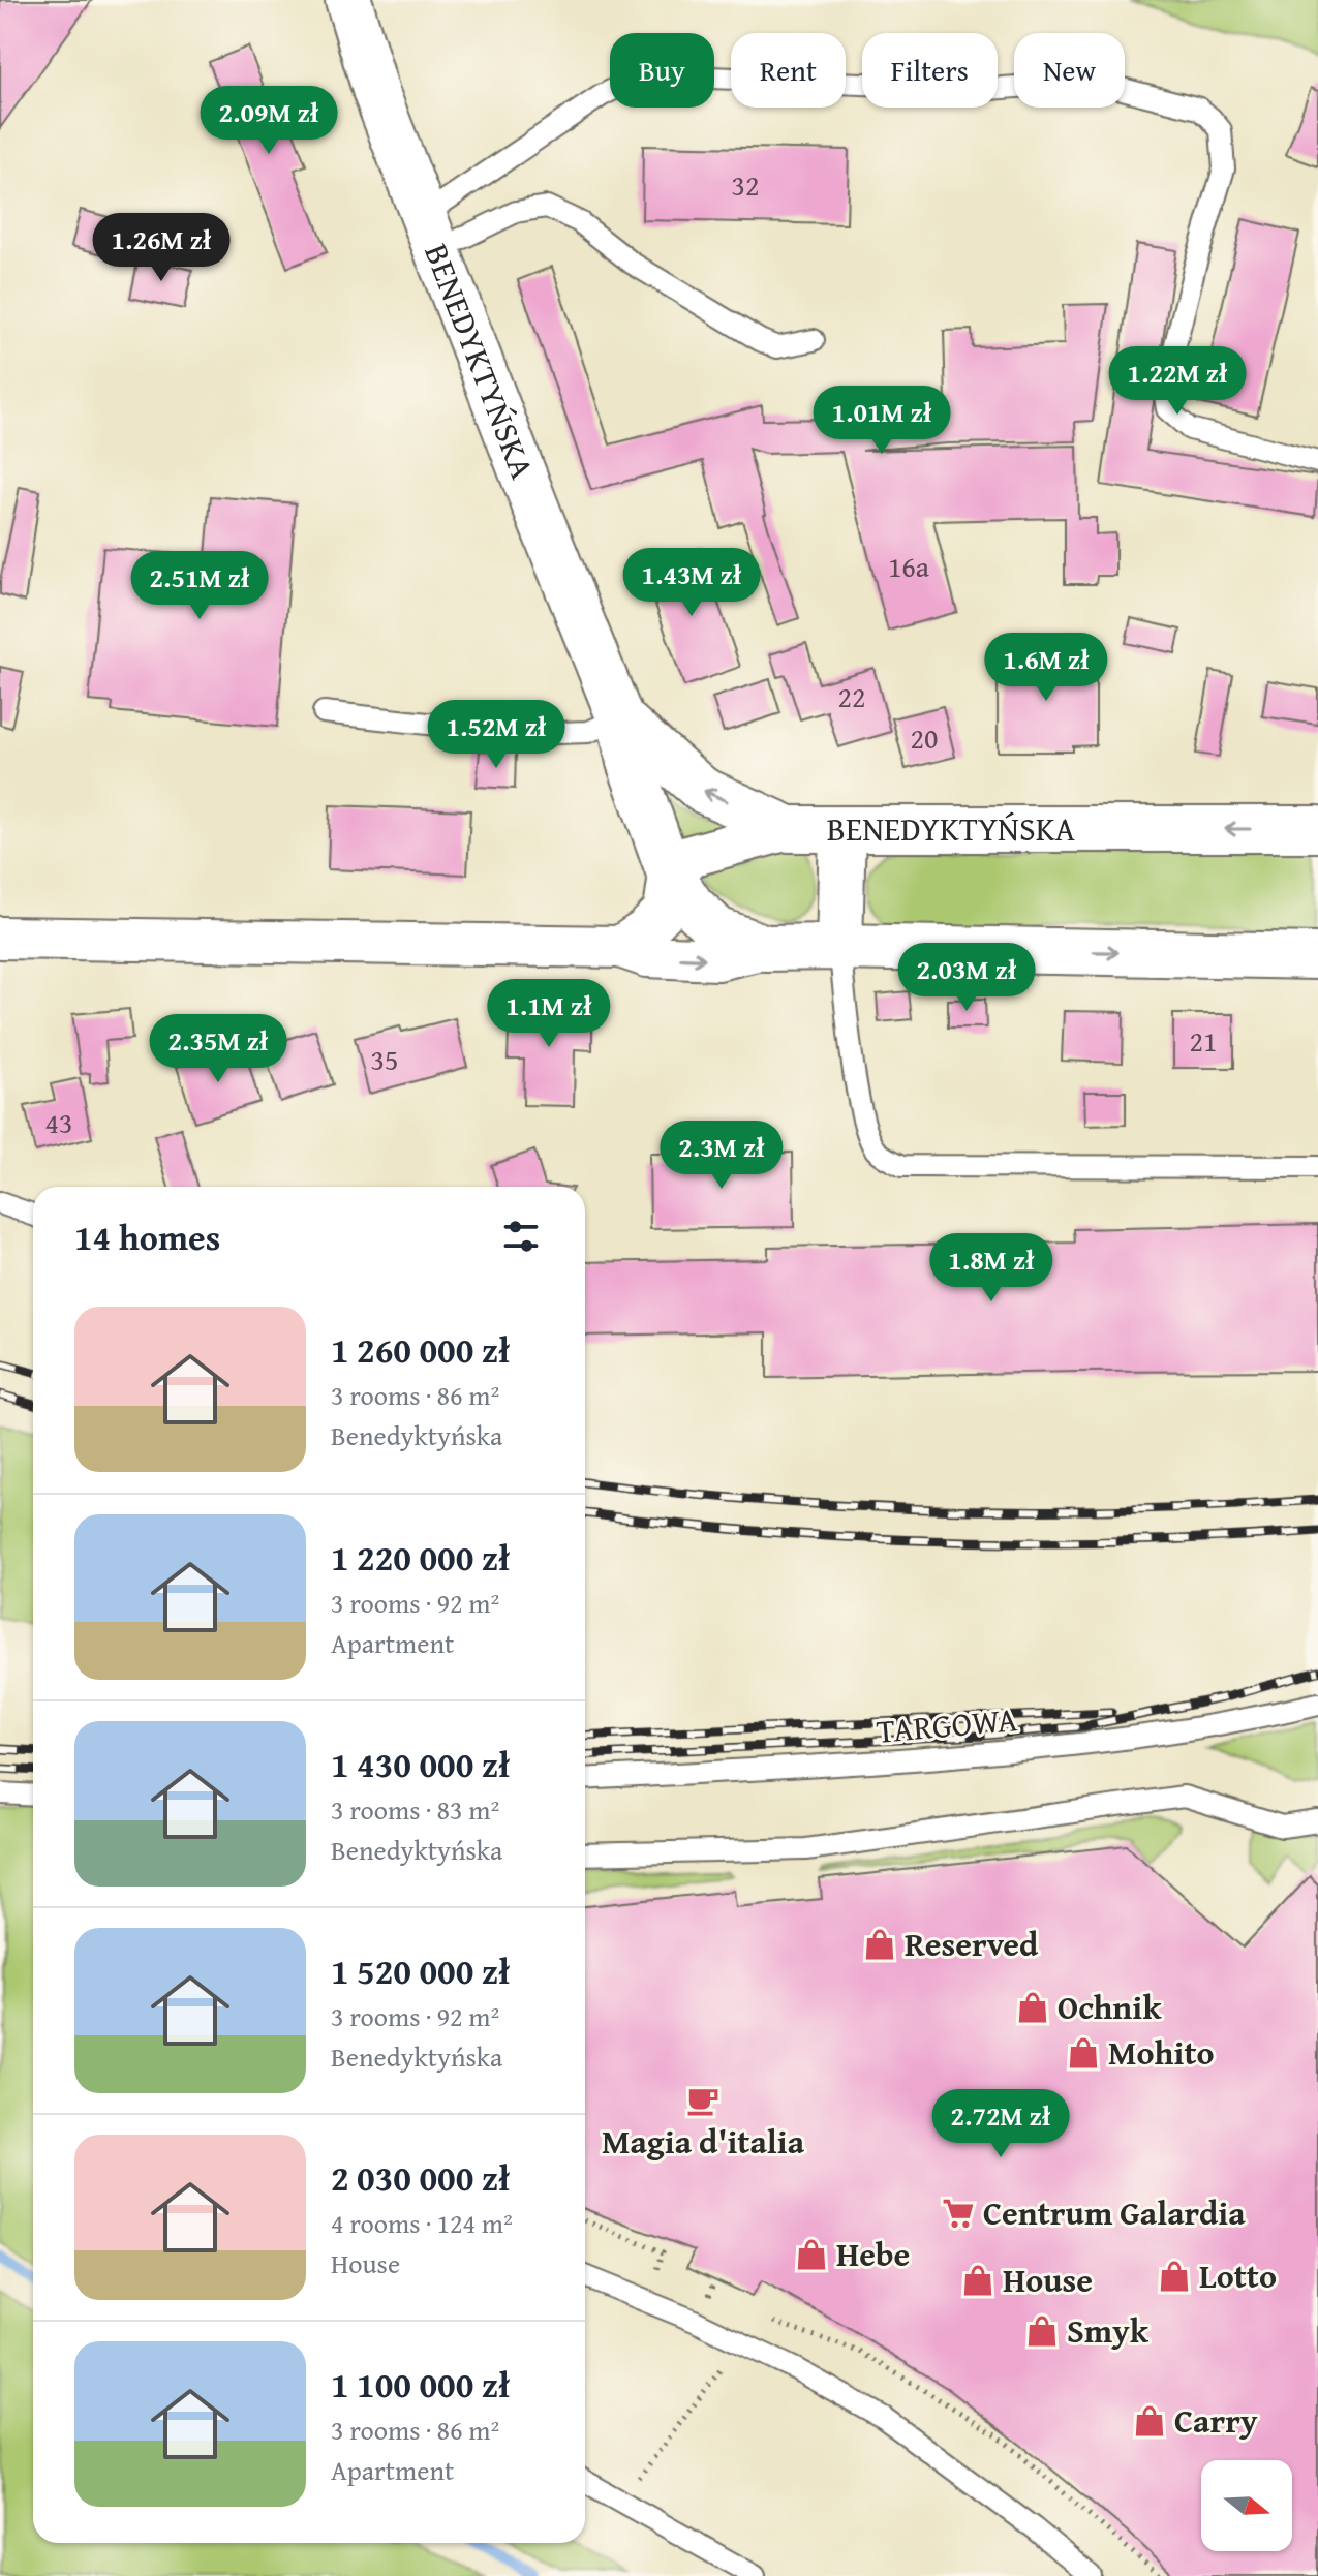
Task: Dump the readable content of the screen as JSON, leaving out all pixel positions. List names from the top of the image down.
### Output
{
  "streets": {
    "street": ["BENEDYKTYŃSKA"],
    "lane": ["TARGOWA"]
  },
  "places": {
    "shop": [
      "Reserved",
      "Ochnik",
      "Mohito",
      "Hebe",
      "Lotto",
      "House",
      "Smyk",
      "Carry"
    ],
    "cafe": ["Magia d'italia"],
    "supermarket": ["Centrum Galardia"]
  },
  "house_numbers": [
    "32",
    "16a",
    "22",
    "20",
    "21",
    "35",
    "43"
  ],
  "north": "right",
  "page": {
    "chip": [
      "Buy",
      "Rent",
      "Filters",
      "New"
    ],
    "price": [
      "2.09M zł",
      "1.26M zł",
      "1.22M zł",
      "1.01M zł",
      "1.43M zł",
      "2.51M zł",
      "1.6M zł",
      "1.52M zł",
      "2.03M zł",
      "1.1M zł",
      "2.35M zł",
      "2.3M zł",
      "1.8M zł",
      "2.72M zł"
    ],
    "heading": "14 homes",
    "list": [
      {
        "name": "1 260 000 zł",
        "note": "3 rooms · 86 m² · Benedyktyńska"
      },
      {
        "name": "1 220 000 zł",
        "note": "3 rooms · 92 m² · Apartment"
      },
      {
        "name": "1 430 000 zł",
        "note": "3 rooms · 83 m² · Benedyktyńska"
      },
      {
        "name": "1 520 000 zł",
        "note": "3 rooms · 92 m² · Benedyktyńska"
      },
      {
        "name": "2 030 000 zł",
        "note": "4 rooms · 124 m² · House"
      },
      {
        "name": "1 100 000 zł",
        "note": "3 rooms · 86 m² · Apartment"
      }
    ]
  }
}
